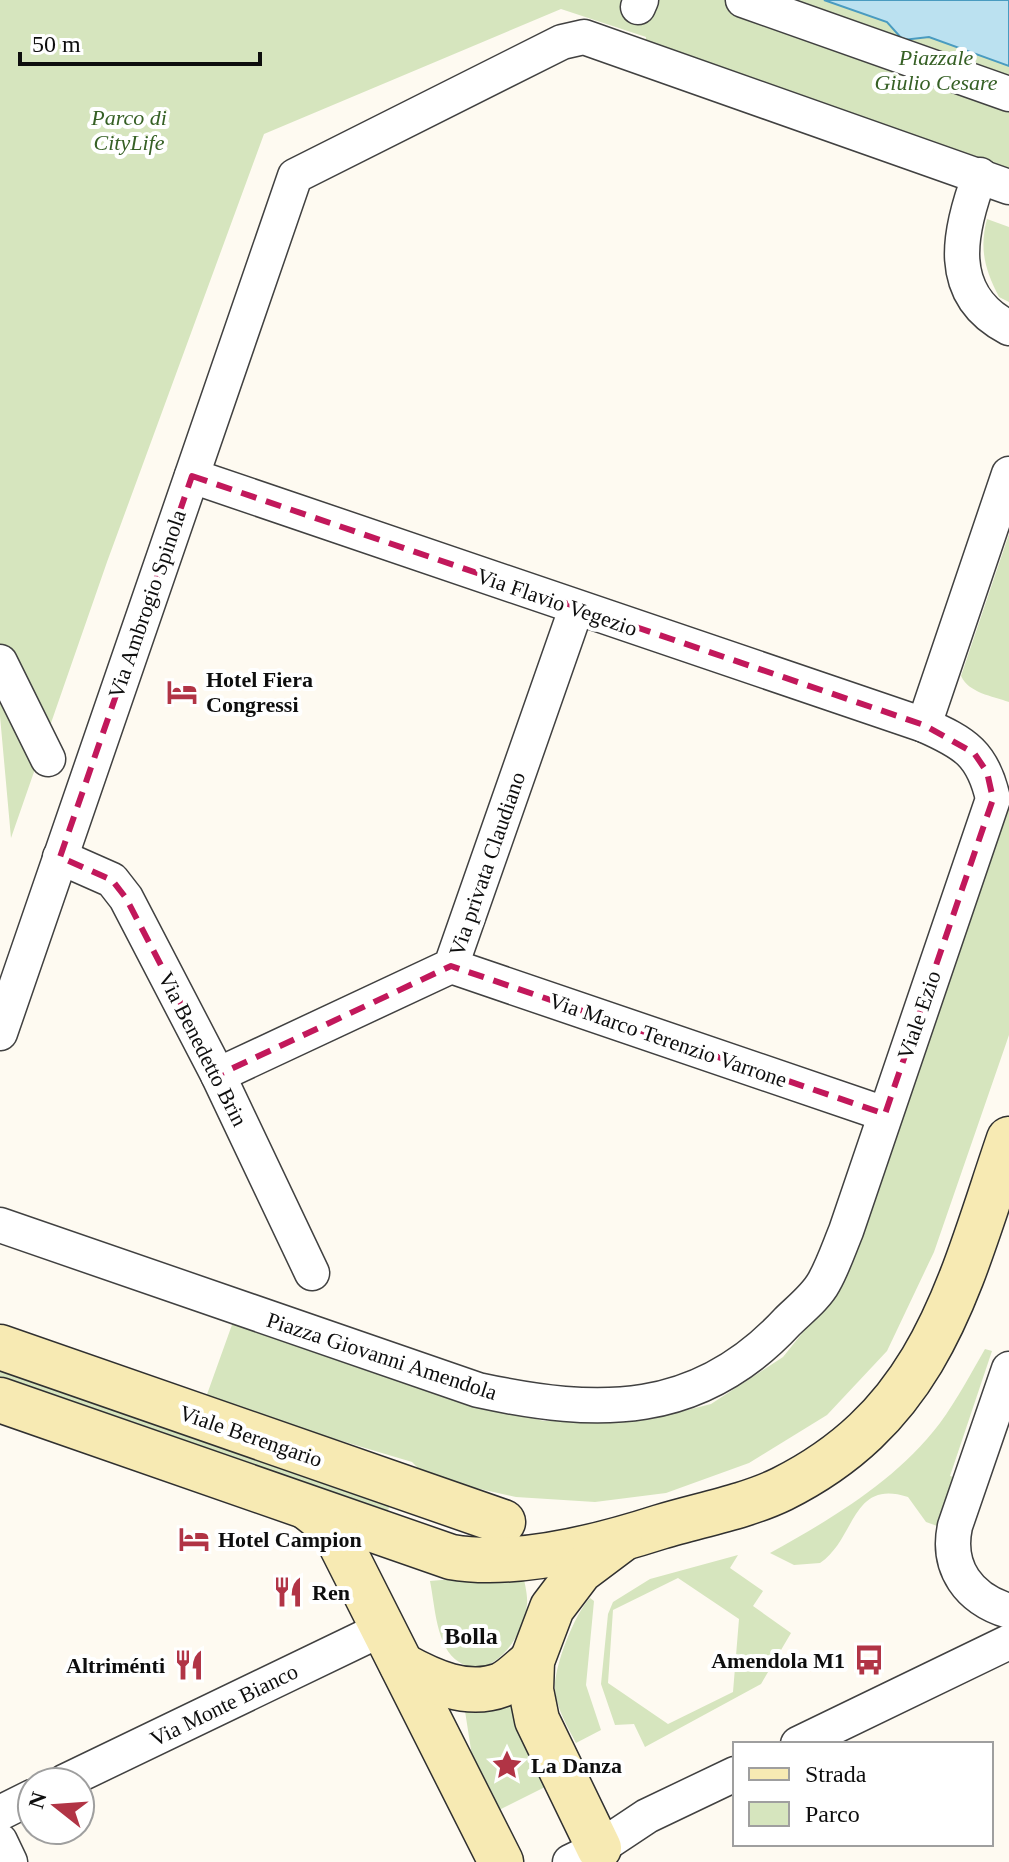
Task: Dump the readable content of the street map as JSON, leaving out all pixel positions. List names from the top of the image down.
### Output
{
  "streets": {
    "main road": ["Viale Berengario"],
    "street": [
      "Via Flavio Vegezio",
      "Via Ambrogio Spinola",
      "Via privata Claudiano",
      "Viale Ezio",
      "Via Marco Terenzio Varrone",
      "Via Benedetto Brin",
      "Piazza Giovanni Amendola",
      "Via Monte Bianco"
    ]
  },
  "crossings": [
    ["Via Flavio Vegezio", "Via Ambrogio Spinola"],
    ["Via Flavio Vegezio", "Via privata Claudiano"],
    ["Via Flavio Vegezio", "Viale Ezio"],
    ["Via Ambrogio Spinola", "Via Benedetto Brin"],
    ["Via privata Claudiano", "Via Marco Terenzio Varrone"],
    ["Via privata Claudiano", "Via Benedetto Brin"],
    ["Viale Ezio", "Via Marco Terenzio Varrone"],
    ["Viale Ezio", "Piazza Giovanni Amendola"],
    ["Viale Berengario", "Via Monte Bianco"]
  ],
  "districts": ["Bolla"],
  "parks": ["Piazzale Giulio Cesare", "Parco di CityLife"],
  "places": {
    "hotel": ["Hotel Fiera Congressi", "Hotel Campion"],
    "restaurant": ["Ren", "Altriménti"],
    "bus stop": ["Amendola M1"],
    "place": ["La Danza"]
  },
  "legend": ["Strada", "Parco"],
  "scale_bar": "50 m",
  "north": "left"
}
